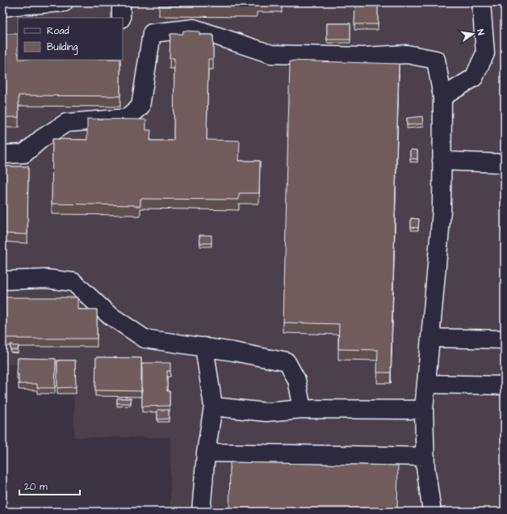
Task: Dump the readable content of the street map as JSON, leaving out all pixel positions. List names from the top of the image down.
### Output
{
  "legend": ["Road", "Building"],
  "scale_bar": "20 m",
  "north": "right"
}
